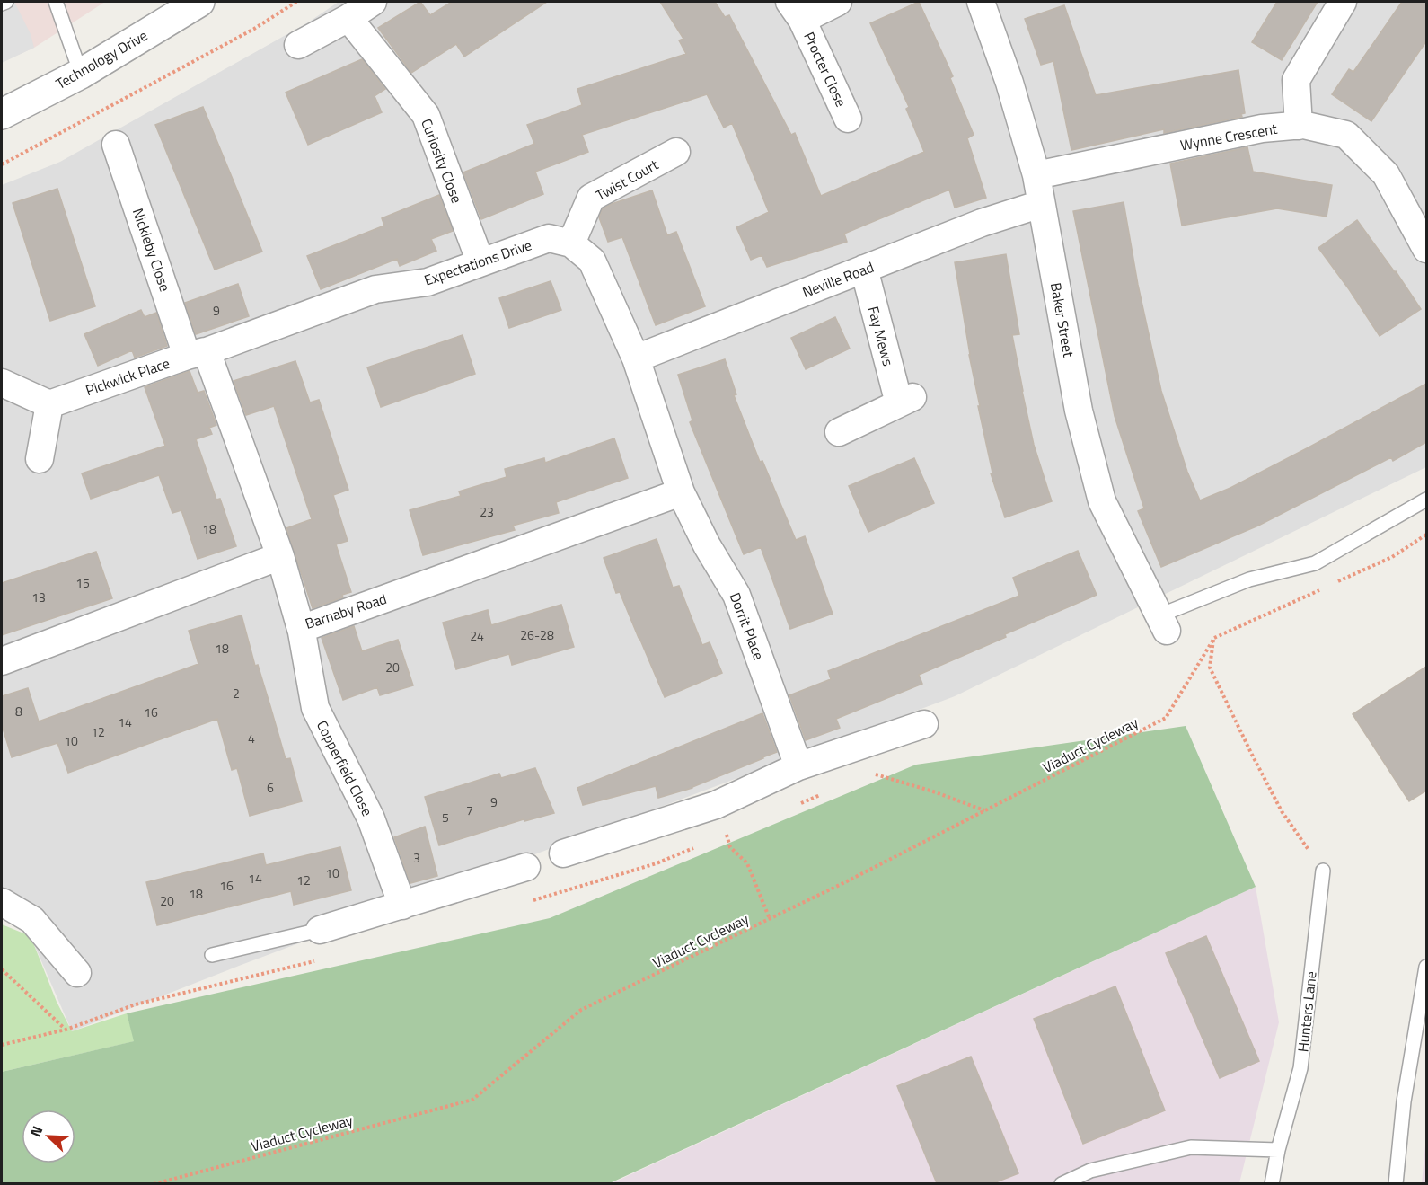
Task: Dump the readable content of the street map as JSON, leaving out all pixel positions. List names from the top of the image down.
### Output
{
  "streets": {
    "street": [
      "Technology Drive",
      "Procter Close",
      "Wynne Crescent",
      "Curiosity Close",
      "Twist Court",
      "Nickleby Close",
      "Expectations Drive",
      "Neville Road",
      "Baker Street",
      "Fay Mews",
      "Pickwick Place",
      "Barnaby Road",
      "Dorrit Place",
      "Copperfield Close"
    ],
    "lane": ["Hunters Lane"],
    "path": ["Viaduct Cycleway"]
  },
  "crossings": [
    ["Wynne Crescent", "Baker Street"],
    ["Curiosity Close", "Expectations Drive"],
    ["Twist Court", "Expectations Drive"],
    ["Nickleby Close", "Expectations Drive"],
    ["Nickleby Close", "Pickwick Place"],
    ["Expectations Drive", "Pickwick Place"],
    ["Neville Road", "Baker Street"],
    ["Neville Road", "Fay Mews"],
    ["Barnaby Road", "Dorrit Place"],
    ["Barnaby Road", "Copperfield Close"],
    ["Viaduct Cycleway", "Hunters Lane"]
  ],
  "house_numbers": [
    "9",
    "23",
    "18",
    "15",
    "13",
    "26-28",
    "24",
    "18",
    "20",
    "2",
    "8",
    "16",
    "14",
    "12",
    "4",
    "10",
    "6",
    "9",
    "7",
    "5",
    "3",
    "10",
    "14",
    "12",
    "16",
    "18",
    "20"
  ],
  "north": "top left"
}
